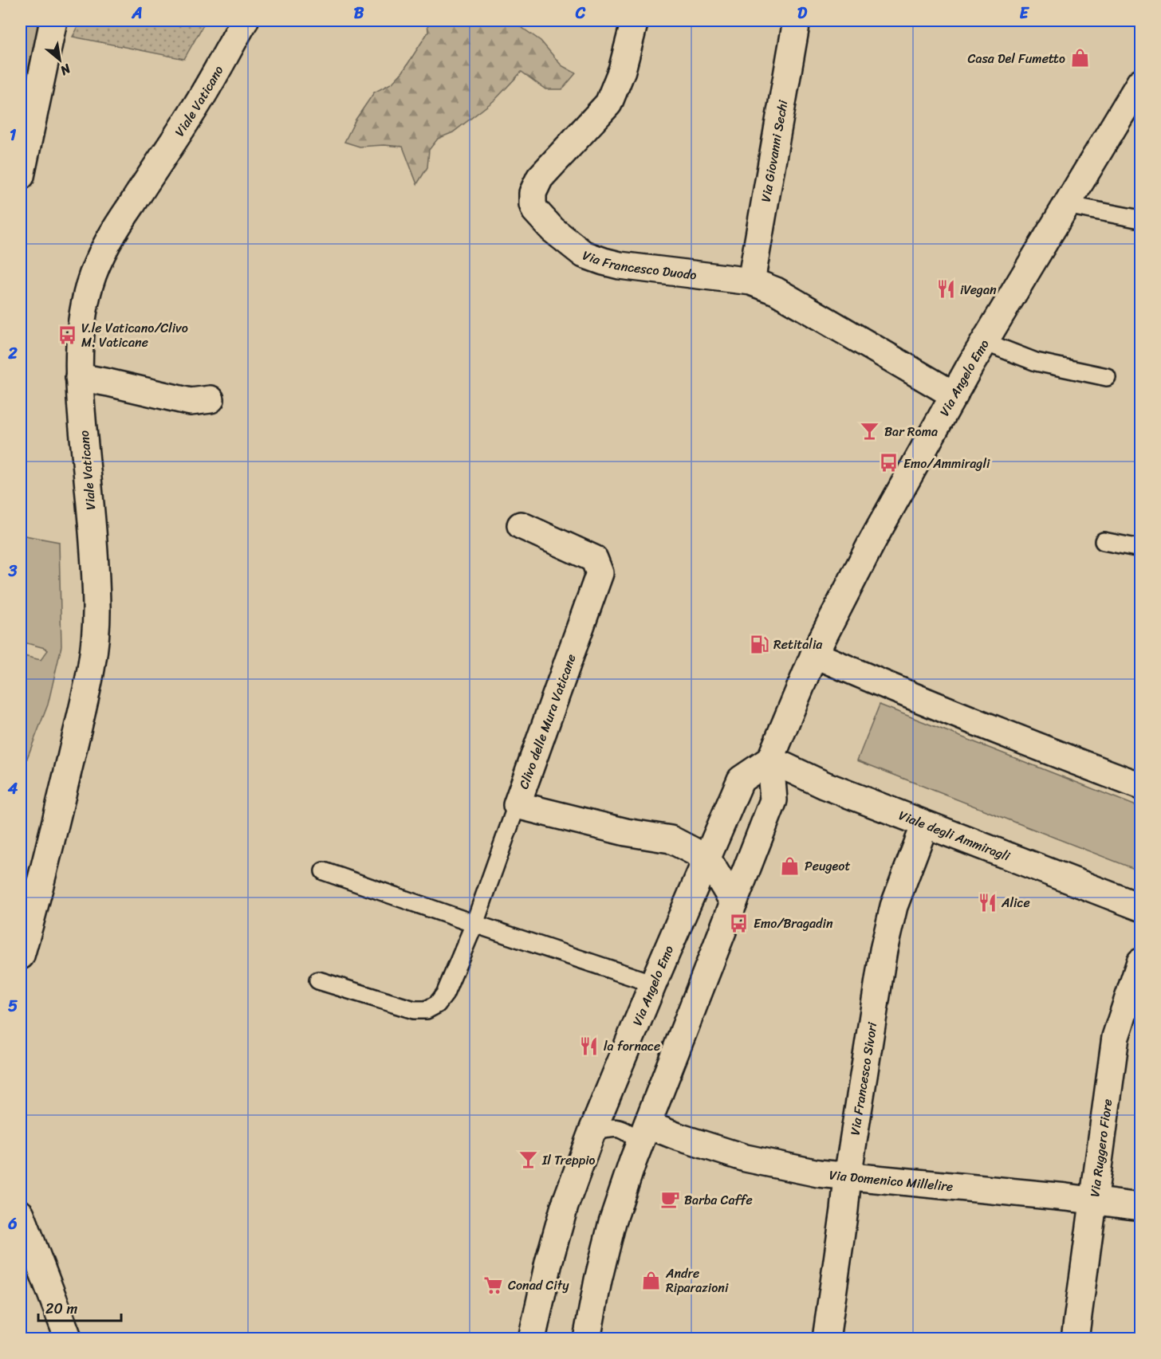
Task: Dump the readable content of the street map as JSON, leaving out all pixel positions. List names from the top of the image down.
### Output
{
  "streets": {
    "street": [
      "Viale Vaticano",
      "Via Giovanni Sechi",
      "Via Francesco Duodo",
      "Via Angelo Emo",
      "Clivo delle Mura Vaticane",
      "Viale degli Ammiragli",
      "Via Francesco Sivori",
      "Via Ruggero Fiore",
      "Via Domenico Millelire"
    ]
  },
  "crossings": [
    ["Via Giovanni Sechi", "Via Francesco Duodo"],
    ["Via Francesco Duodo", "Via Angelo Emo"],
    ["Via Angelo Emo", "Clivo delle Mura Vaticane"],
    ["Via Angelo Emo", "Viale degli Ammiragli"],
    ["Via Angelo Emo", "Via Domenico Millelire"],
    ["Viale degli Ammiragli", "Via Francesco Sivori"],
    ["Via Francesco Sivori", "Via Domenico Millelire"],
    ["Via Ruggero Fiore", "Via Domenico Millelire"]
  ],
  "places": {
    "shop": ["Casa Del Fumetto", "Peugeot", "Andre Riparazioni"],
    "restaurant": ["iVegan", "Alice", "la fornace"],
    "bus stop": ["V.le Vaticano/Clivo M. Vaticane", "Emo/Ammiragli", "Emo/Bragadin"],
    "bar": ["Bar Roma", "Il Treppio"],
    "fuel station": ["Retitalia"],
    "cafe": ["Barba Caffe"],
    "supermarket": ["Conad City"]
  },
  "scale_bar": "20 m",
  "north": "bottom right",
  "grid": {
    "columns": [
      "A",
      "B",
      "C",
      "D",
      "E"
    ],
    "rows": [
      "1",
      "2",
      "3",
      "4",
      "5",
      "6"
    ]
  }
}
